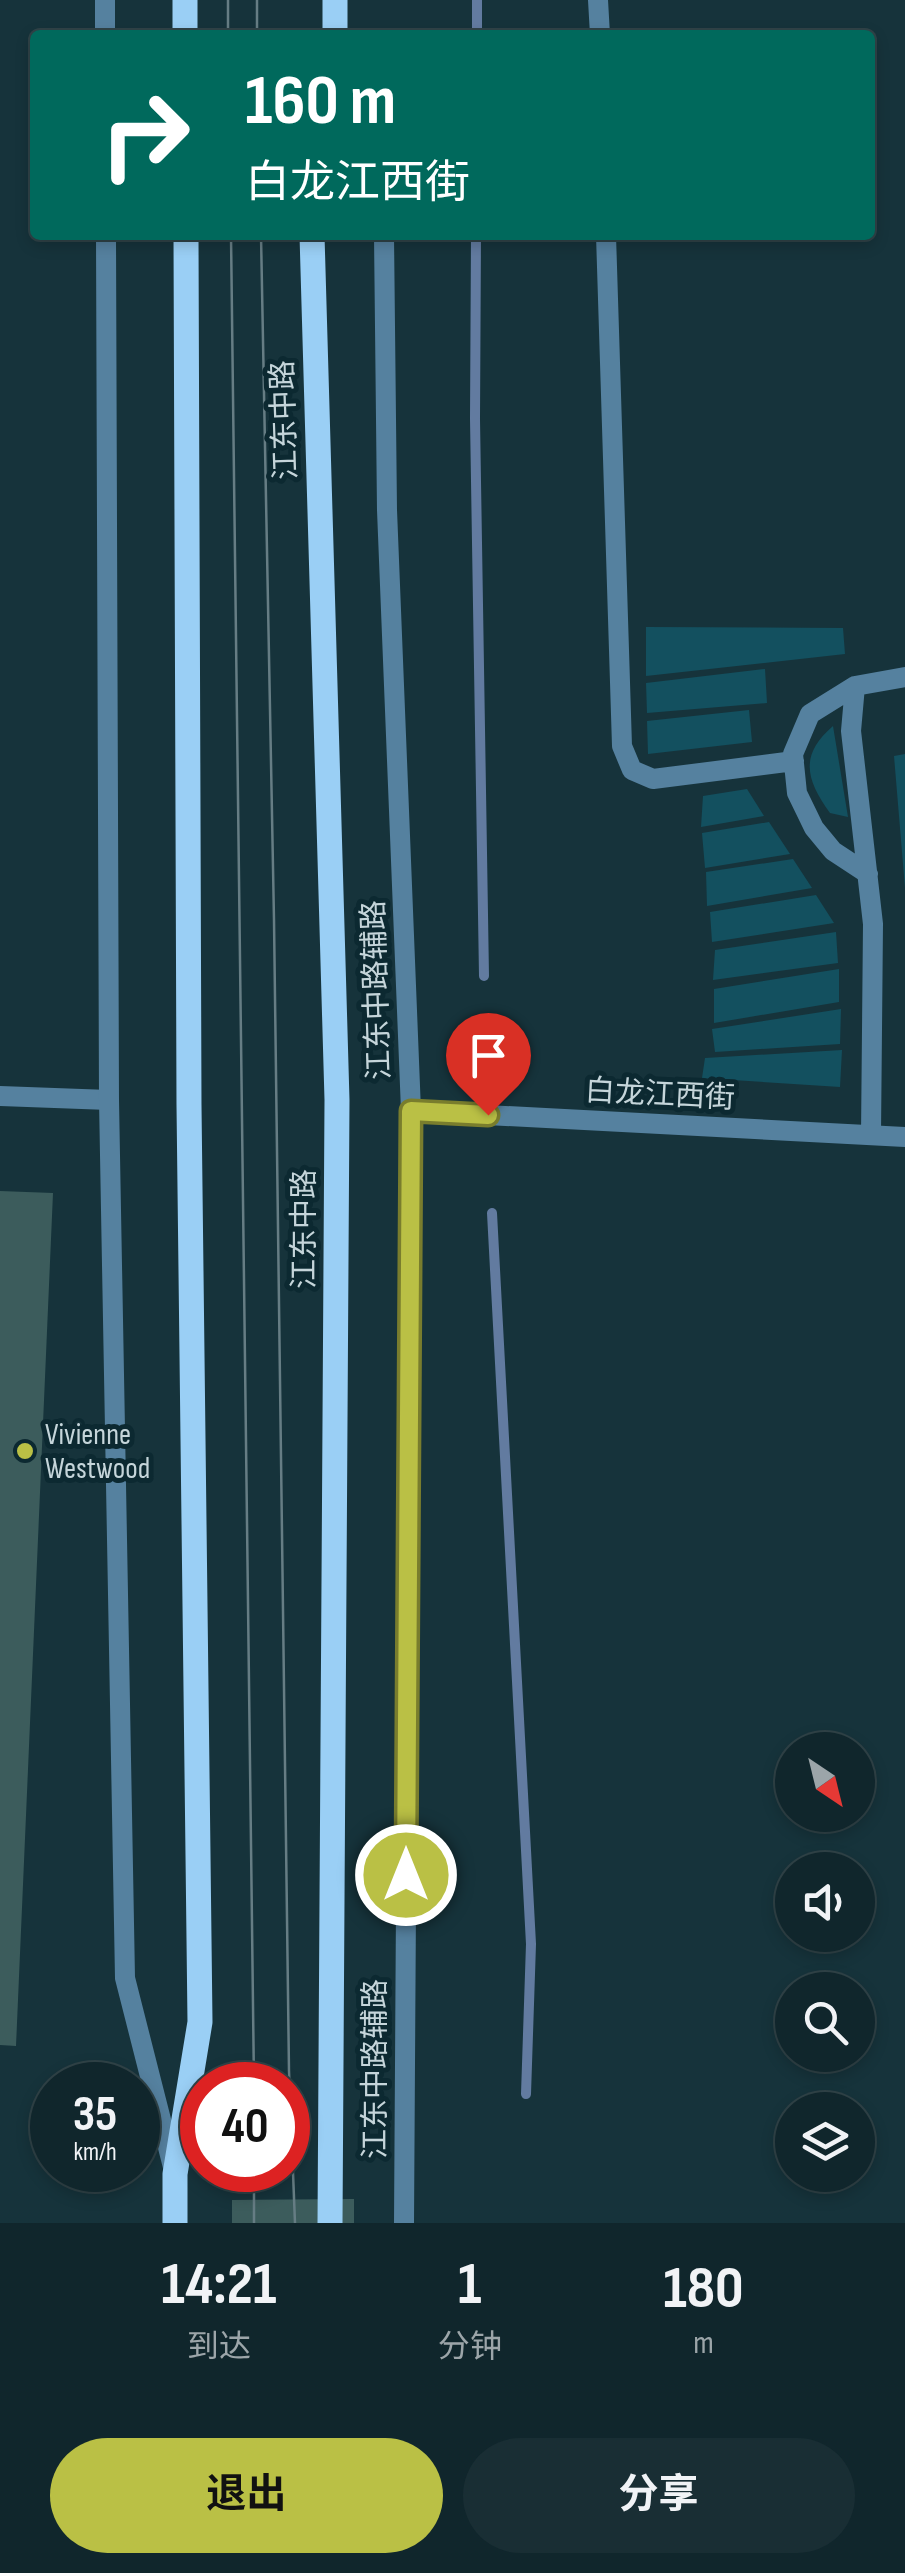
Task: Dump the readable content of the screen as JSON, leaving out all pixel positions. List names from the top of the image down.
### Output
{
  "streets": {
    "main road": ["江东中路"],
    "street": ["江东中路辅路", "白龙江西街"]
  },
  "crossings": [
    ["江东中路辅路", "白龙江西街"]
  ],
  "places": ["Vivienne Westwood"],
  "north": "bottom right",
  "page": {
    "turn": ["160 m", "白龙江西街"],
    "speed": "35 km/h",
    "limit": "40",
    "eta": [
      "14:21",
      "到达",
      "1",
      "分钟",
      "180",
      "m"
    ],
    "buttons": ["退出", "分享"]
  }
}
